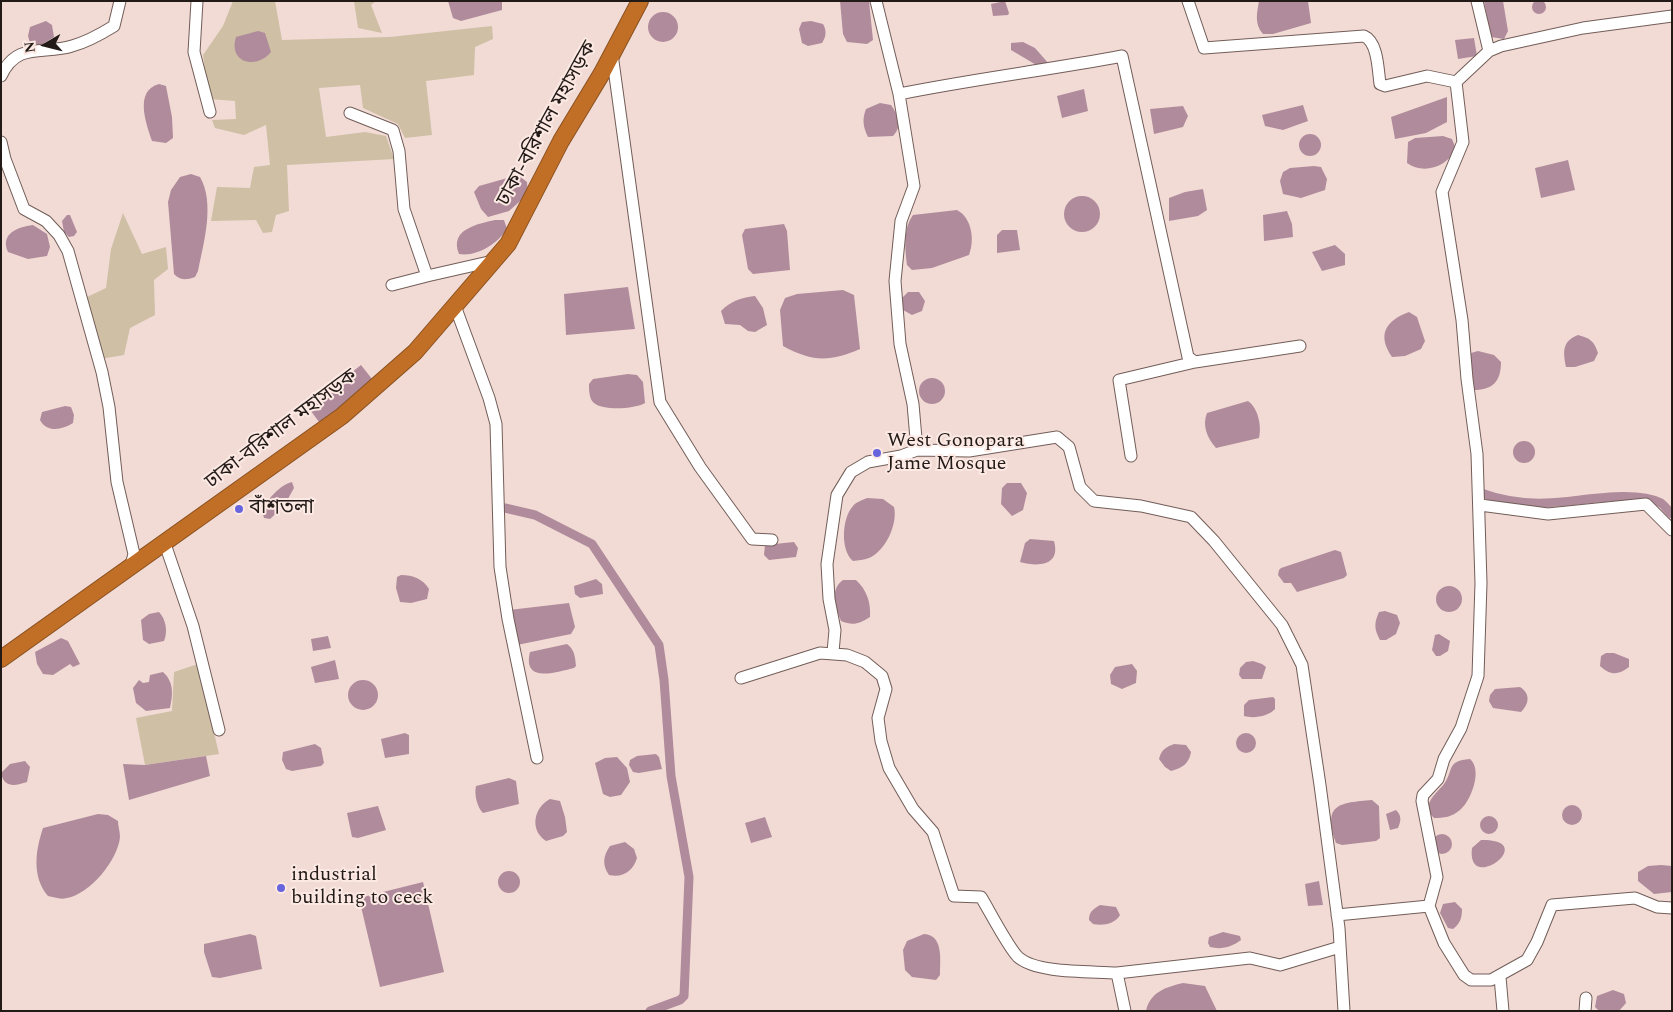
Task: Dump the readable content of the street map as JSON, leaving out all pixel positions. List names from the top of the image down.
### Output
{
  "streets": {
    "highway": ["ঢাকা-বরিশাল মহাসড়ক"]
  },
  "places": ["West Gonopara Jame Mosque", "বাঁশতলা", "industrial building to ceck"],
  "north": "left"
}
